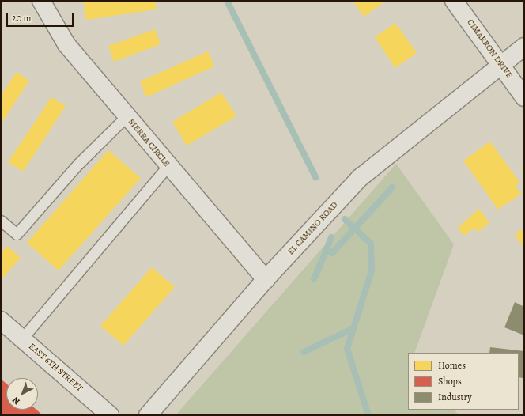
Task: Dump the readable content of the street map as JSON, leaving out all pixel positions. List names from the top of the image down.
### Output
{
  "streets": {
    "street": [
      "CIMARRON DRIVE",
      "SIERRA CIRCLE",
      "EL CAMINO ROAD",
      "EAST 6TH STREET"
    ]
  },
  "crossings": [
    ["CIMARRON DRIVE", "EL CAMINO ROAD"],
    ["SIERRA CIRCLE", "EL CAMINO ROAD"]
  ],
  "legend": ["Homes", "Shops", "Industry"],
  "scale_bar": "20 m",
  "north": "bottom left"
}
